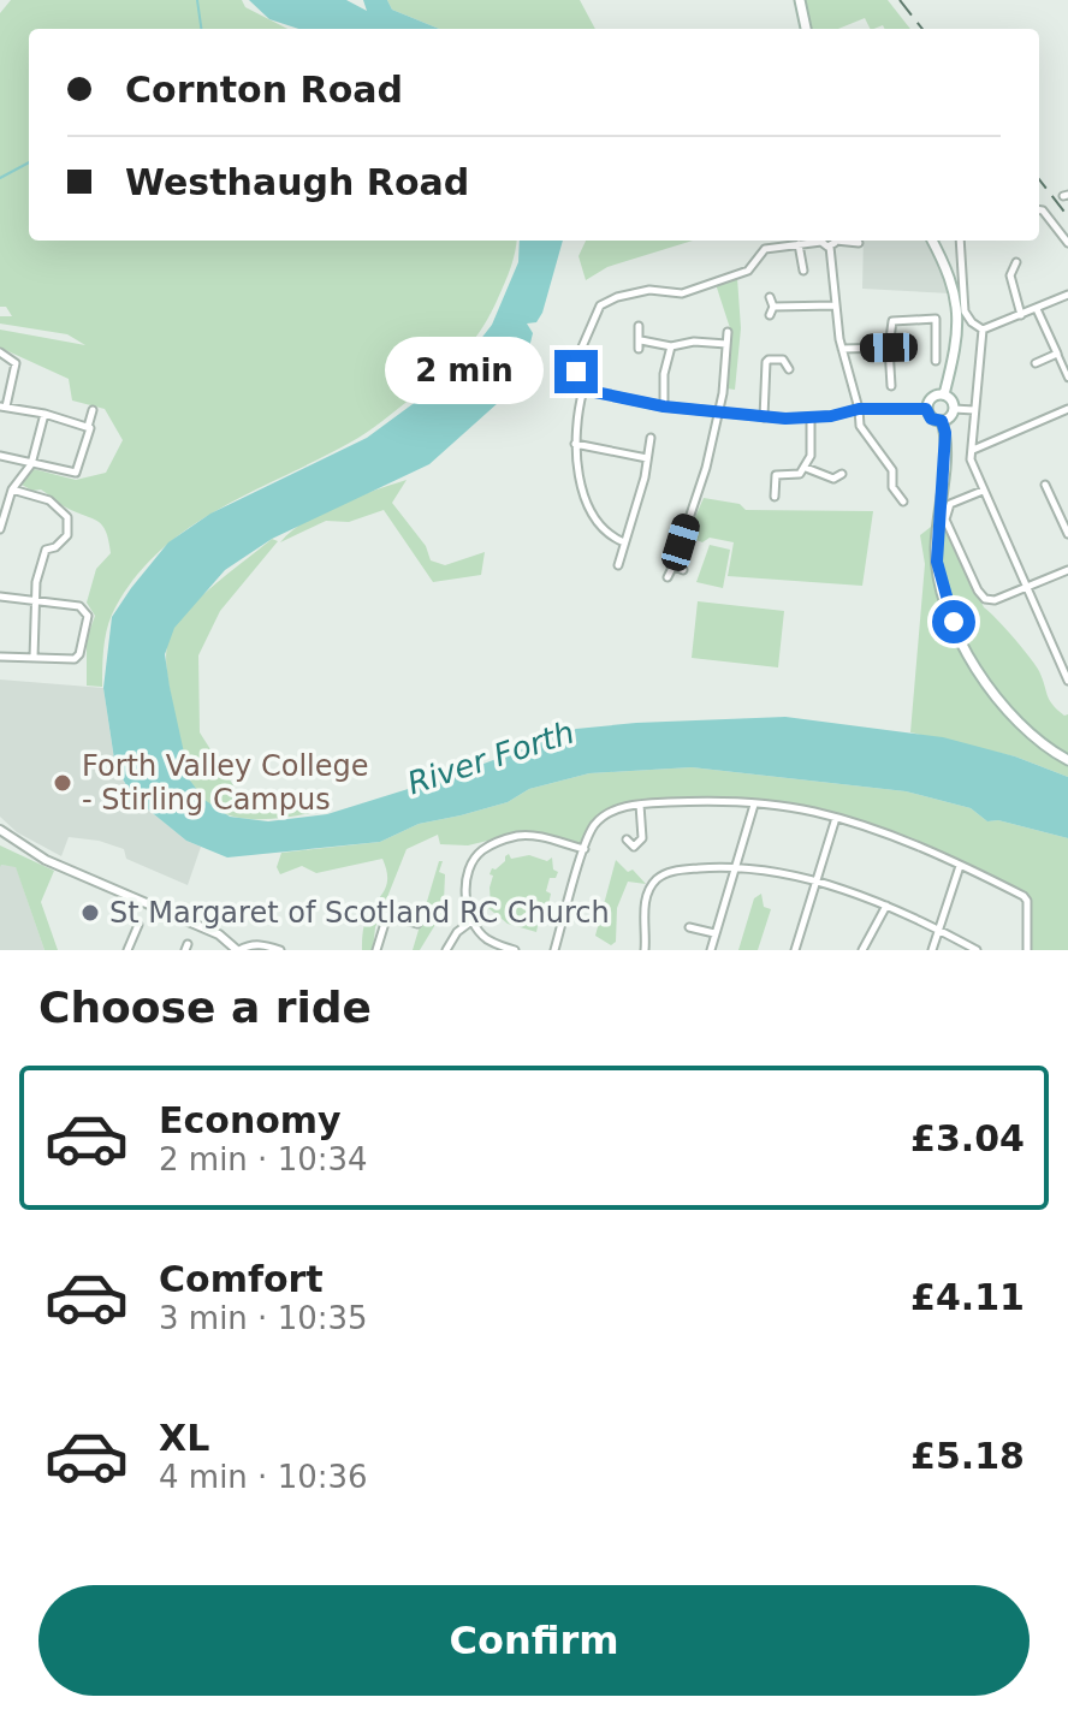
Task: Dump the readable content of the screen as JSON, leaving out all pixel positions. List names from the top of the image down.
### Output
{
  "water": ["River Forth"],
  "places": ["Forth Valley College - Stirling Campus", "St Margaret of Scotland RC Church"],
  "page": {
    "banner": ["Cornton Road", "Westhaugh Road"],
    "bubble": "2 min",
    "heading": "Choose a ride",
    "list": [
      {
        "name": "Economy",
        "note": "2 min · 10:34",
        "value": "£3.04"
      },
      {
        "name": "Comfort",
        "note": "3 min · 10:35",
        "value": "£4.11"
      },
      {
        "name": "XL",
        "note": "4 min · 10:36",
        "value": "£5.18"
      }
    ],
    "buttons": "Confirm"
  }
}
